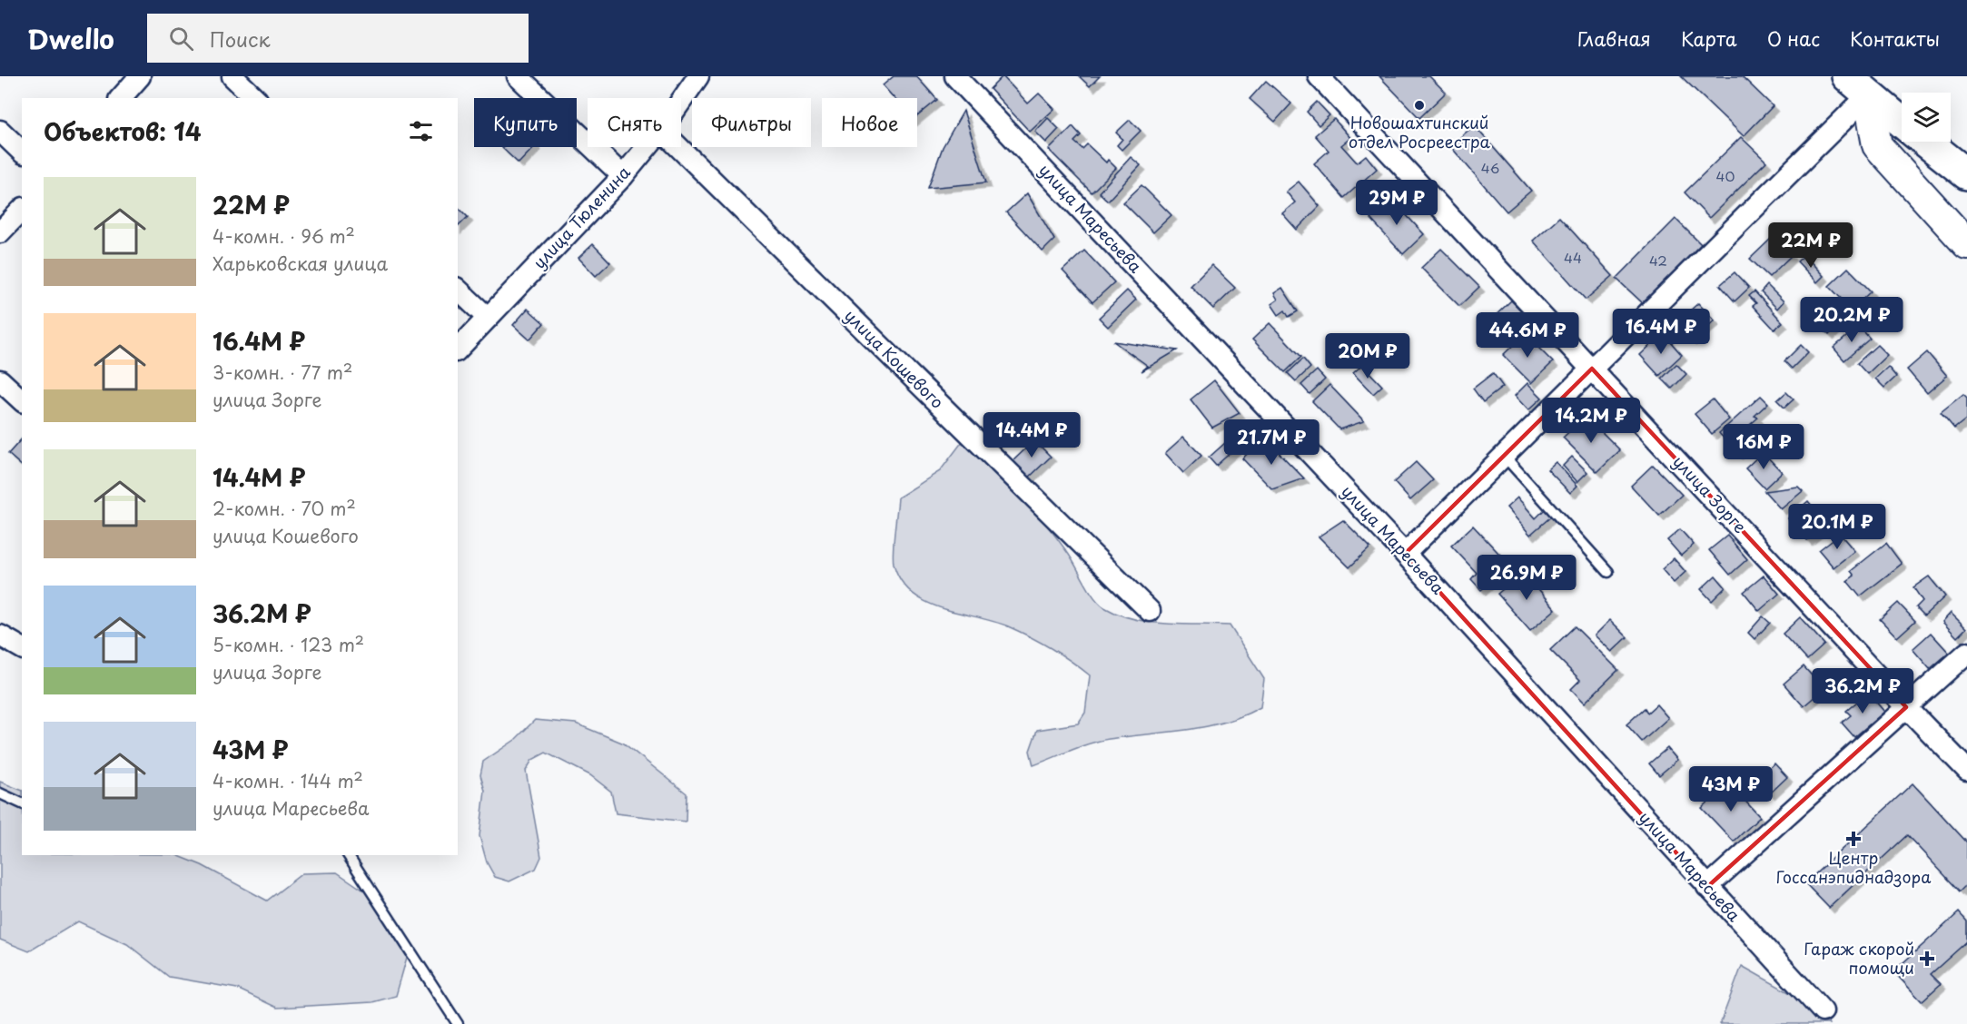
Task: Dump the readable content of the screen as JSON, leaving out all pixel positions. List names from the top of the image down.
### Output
{
  "streets": {
    "street": [
      "улица Тюленина",
      "улица Маресьева",
      "улица Кошевого",
      "улица Зорге"
    ]
  },
  "places": {
    "other": ["Новошахтинский отдел Росреестра"],
    "health": ["Центр Госсанэпиднадзора", "Гараж скорой помощи"]
  },
  "house_numbers": [
    "46",
    "40",
    "44",
    "42"
  ],
  "page": {
    "header": "Dwello",
    "search": "Поиск",
    "nav": [
      "Главная",
      "Карта",
      "О нас",
      "Контакты"
    ],
    "chip": [
      "Купить",
      "Снять",
      "Фильтры",
      "Новое"
    ],
    "heading": "Объектов: 14",
    "list": [
      {
        "name": "22M ₽",
        "note": "4-комн. · 96 m² · Харьковская улица"
      },
      {
        "name": "16.4M ₽",
        "note": "3-комн. · 77 m² · улица Зорге"
      },
      {
        "name": "14.4M ₽",
        "note": "2-комн. · 70 m² · улица Кошевого"
      },
      {
        "name": "36.2M ₽",
        "note": "5-комн. · 123 m² · улица Зорге"
      },
      {
        "name": "43M ₽",
        "note": "4-комн. · 144 m² · улица Маресьева"
      }
    ],
    "price": [
      "29M ₽",
      "22M ₽",
      "20.2M ₽",
      "16.4M ₽",
      "44.6M ₽",
      "20M ₽",
      "14.2M ₽",
      "14.4M ₽",
      "21.7M ₽",
      "16M ₽",
      "20.1M ₽",
      "26.9M ₽",
      "36.2M ₽",
      "43M ₽"
    ]
  }
}
